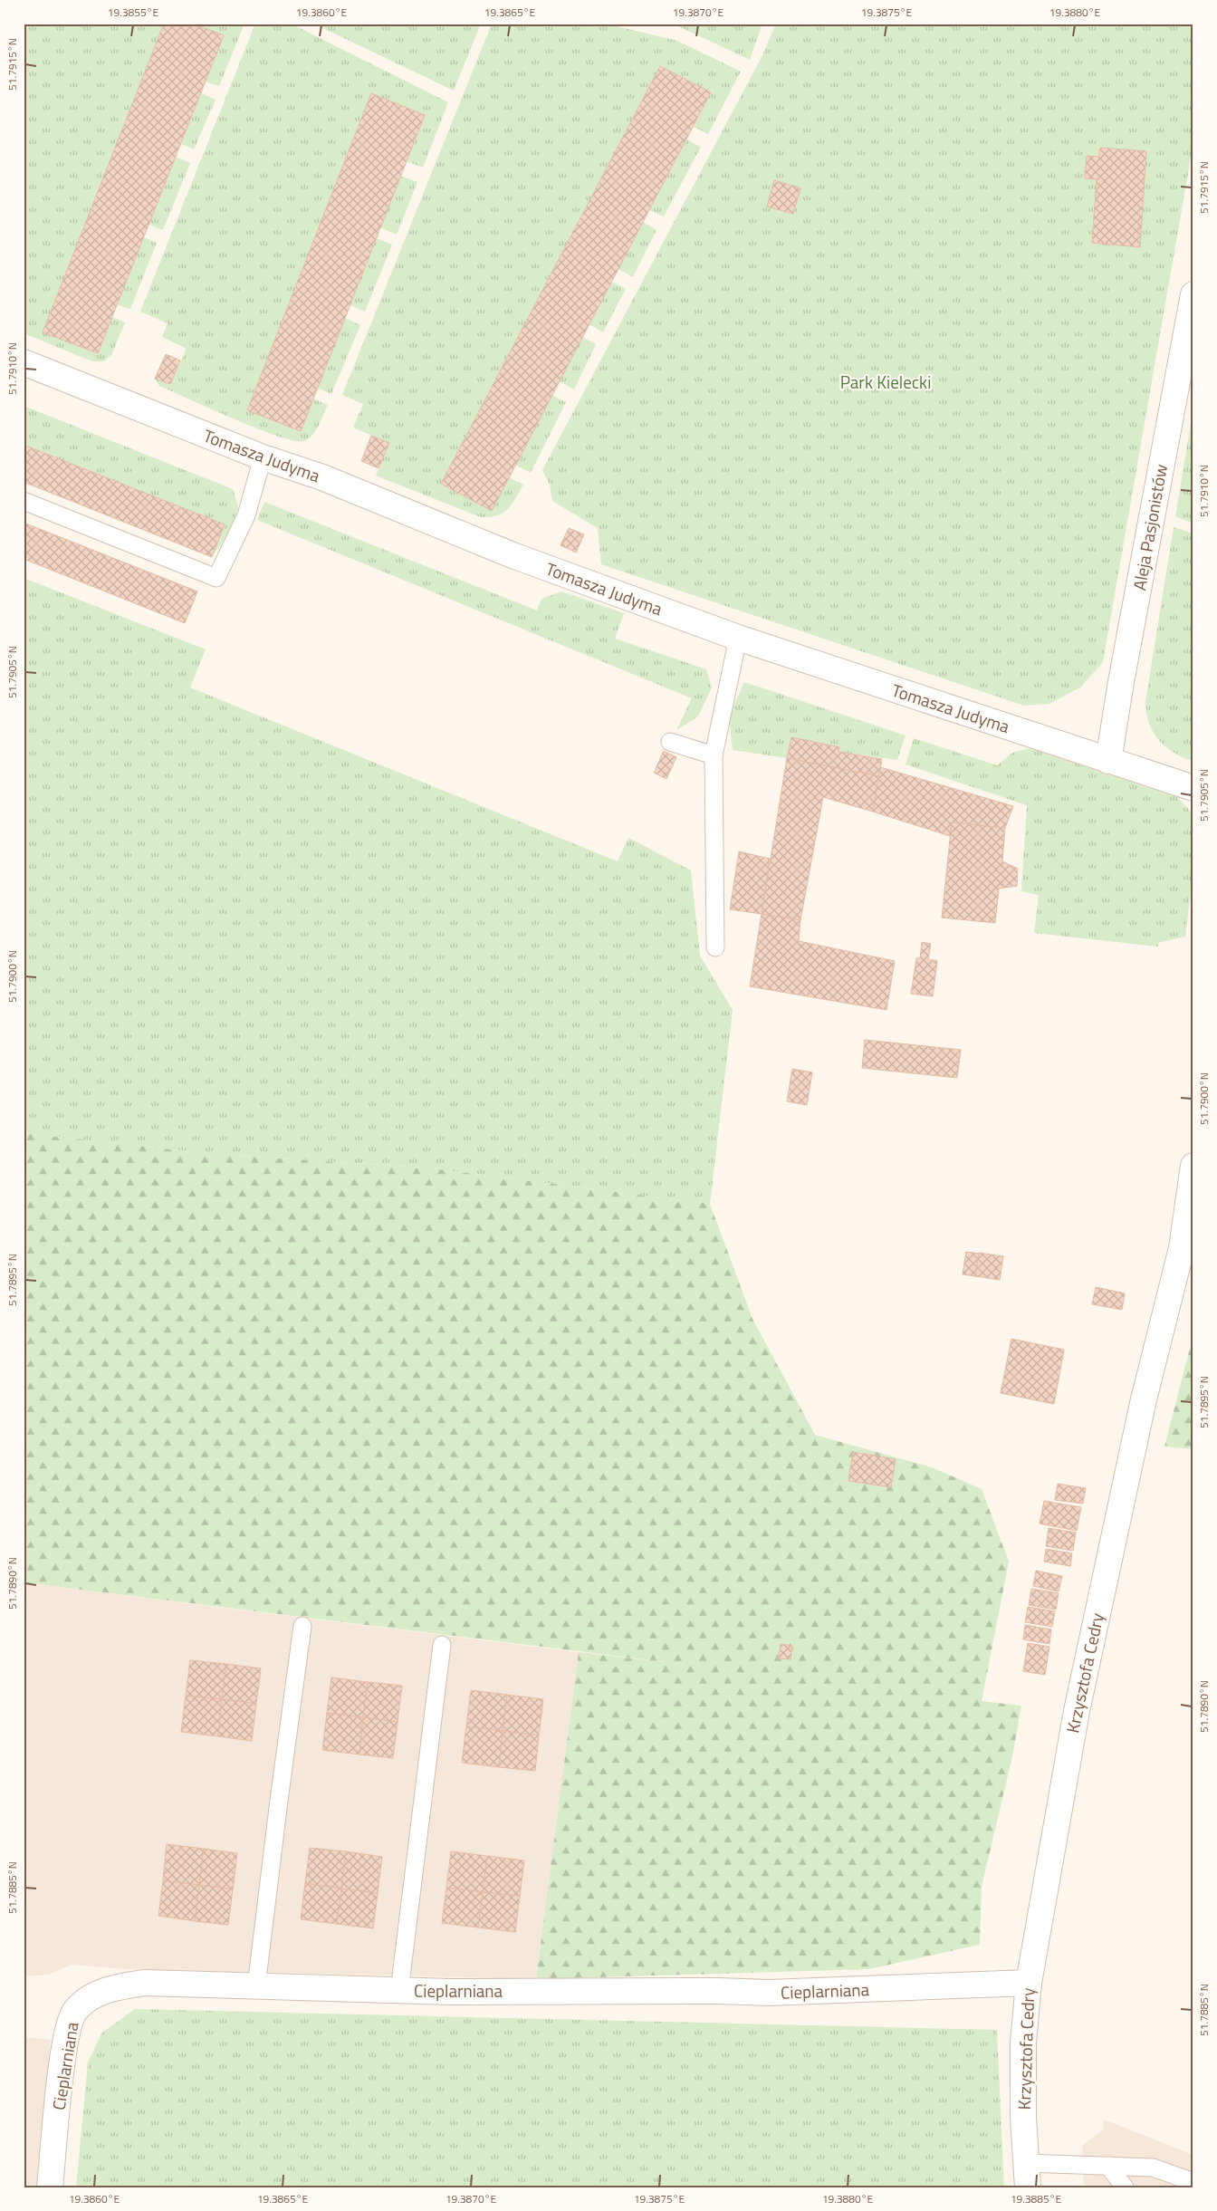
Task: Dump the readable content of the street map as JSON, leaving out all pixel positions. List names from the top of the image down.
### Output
{
  "streets": {
    "street": [
      "Tomasza Judyma",
      "Aleja Pasjonistów",
      "Krzysztofa Cedry",
      "Cieplarniana"
    ]
  },
  "crossings": [
    ["Tomasza Judyma", "Aleja Pasjonistów"],
    ["Krzysztofa Cedry", "Cieplarniana"]
  ],
  "parks": ["Park Kielecki"],
  "coordinates": [
    "19.3855°E",
    "19.3860°E",
    "19.3865°E",
    "19.3870°E",
    "19.3875°E",
    "19.3880°E",
    "51.7915°N",
    "51.7910°N",
    "51.7905°N",
    "51.7900°N",
    "51.7895°N",
    "51.7890°N",
    "51.7885°N",
    "19.3885°E"
  ]
}
